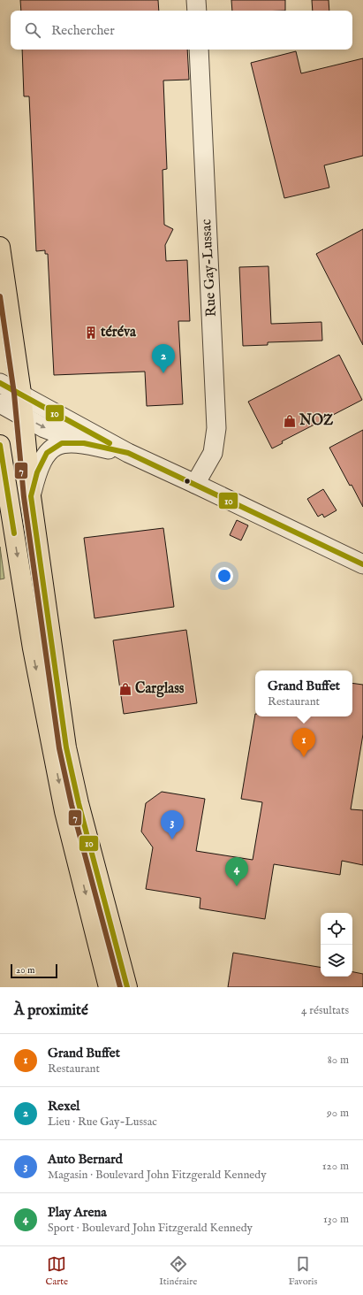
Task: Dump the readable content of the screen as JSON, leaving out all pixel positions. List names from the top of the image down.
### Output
{
  "streets": {
    "street": ["Rue Gay-Lussac"]
  },
  "places": {
    "building": ["téréva"],
    "shop": ["NOZ", "Carglass"]
  },
  "lines": ["transit line 7", "transit line 10"],
  "scale_bar": "20 m",
  "page": {
    "search": "Rechercher",
    "pins": [
      "2",
      "1",
      "3",
      "4"
    ],
    "popup": ["Grand Buffet", "Restaurant"],
    "scale": "20 m",
    "heading": ["À proximité", "4 résultats"],
    "list": [
      {
        "mark": "1",
        "name": "Grand Buffet",
        "note": "Restaurant",
        "value": "80 m"
      },
      {
        "mark": "2",
        "name": "Rexel",
        "note": "Lieu · Rue Gay-Lussac",
        "value": "90 m"
      },
      {
        "mark": "3",
        "name": "Auto Bernard",
        "note": "Magasin · Boulevard John Fitzgerald Kennedy",
        "value": "120 m"
      },
      {
        "mark": "4",
        "name": "Play Arena",
        "note": "Sport · Boulevard John Fitzgerald Kennedy",
        "value": "130 m"
      }
    ],
    "nav": ["Carte", "Itinéraire", "Favoris"]
  }
}
